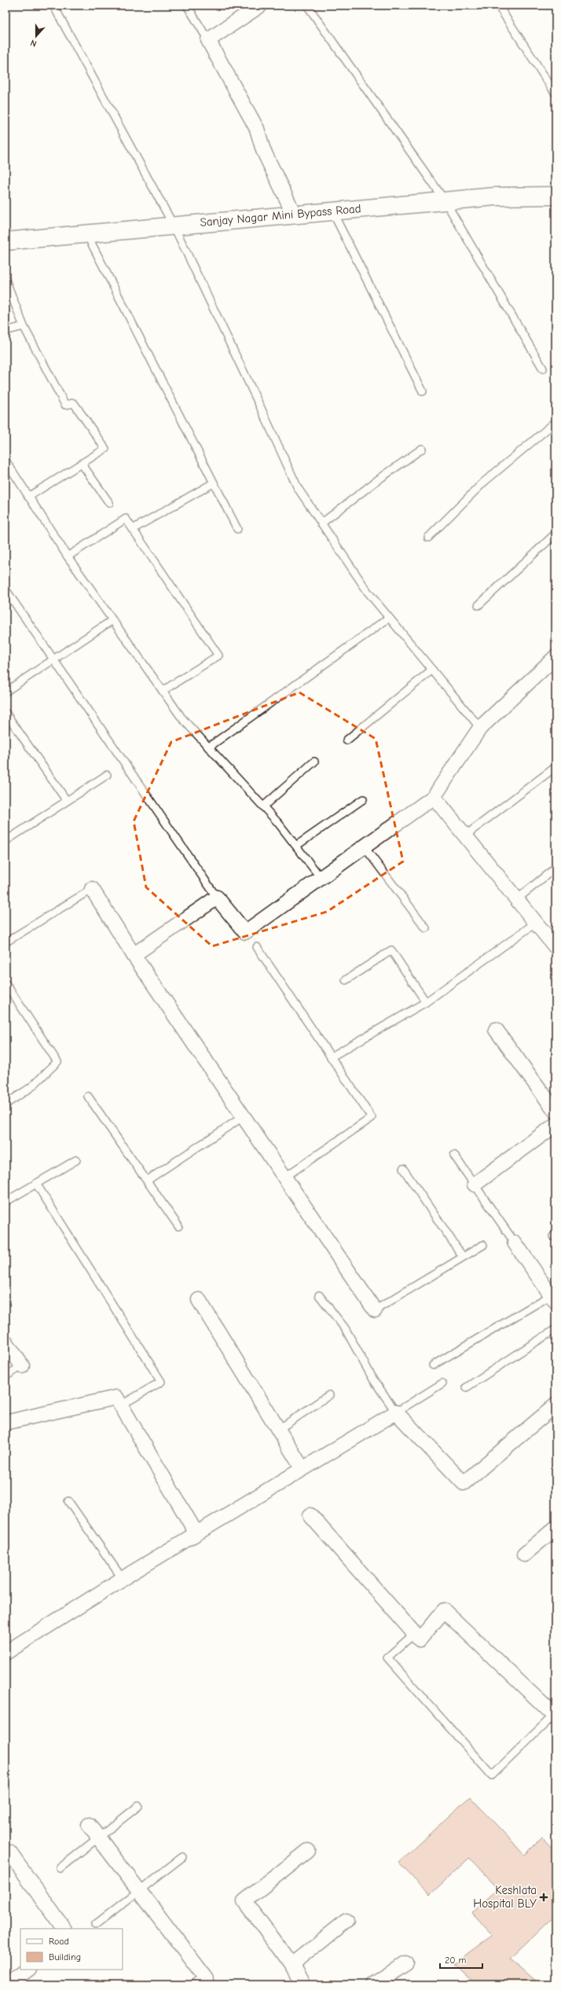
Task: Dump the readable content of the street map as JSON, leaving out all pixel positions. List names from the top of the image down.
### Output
{
  "streets": {
    "street": ["Sanjay Nagar Mini Bypass Road"]
  },
  "places": {
    "health": ["Keshlata Hospital BLY"]
  },
  "legend": ["Road", "Building"],
  "scale_bar": "20 m",
  "north": "bottom"
}
